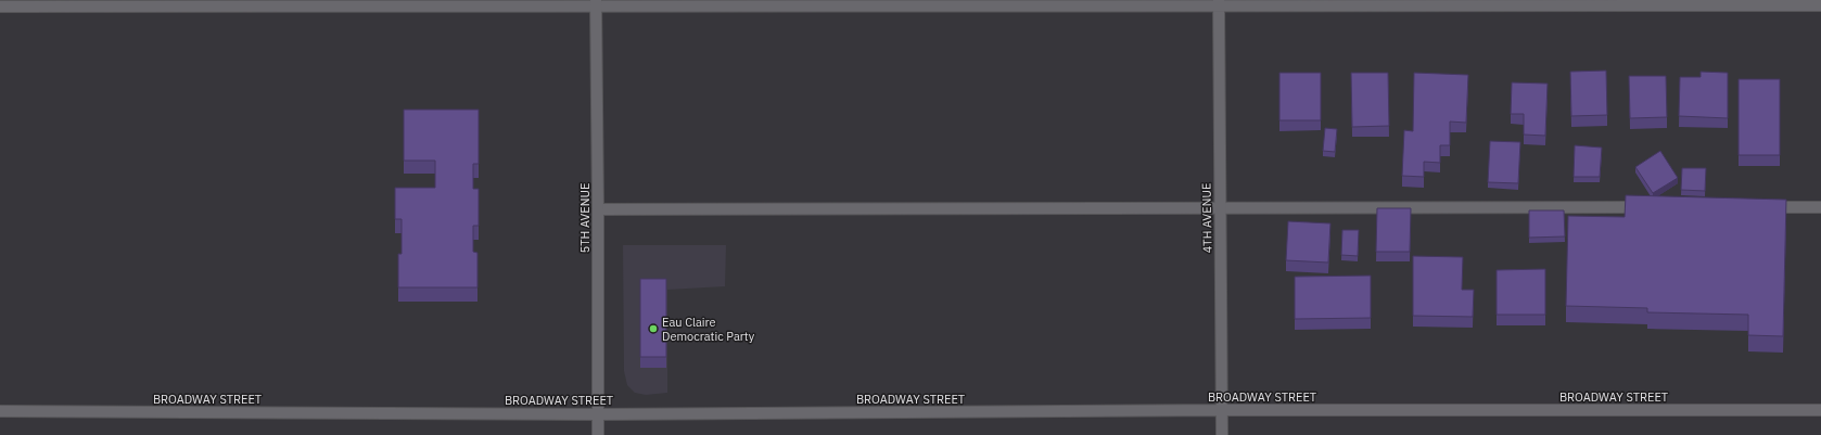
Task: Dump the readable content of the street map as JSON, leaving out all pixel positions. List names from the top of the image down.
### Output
{
  "streets": {
    "street": ["5TH AVENUE", "4TH AVENUE", "BROADWAY STREET"]
  },
  "crossings": [
    ["5TH AVENUE", "BROADWAY STREET"],
    ["4TH AVENUE", "BROADWAY STREET"]
  ],
  "places": ["Eau Claire Democratic Party"]
}
